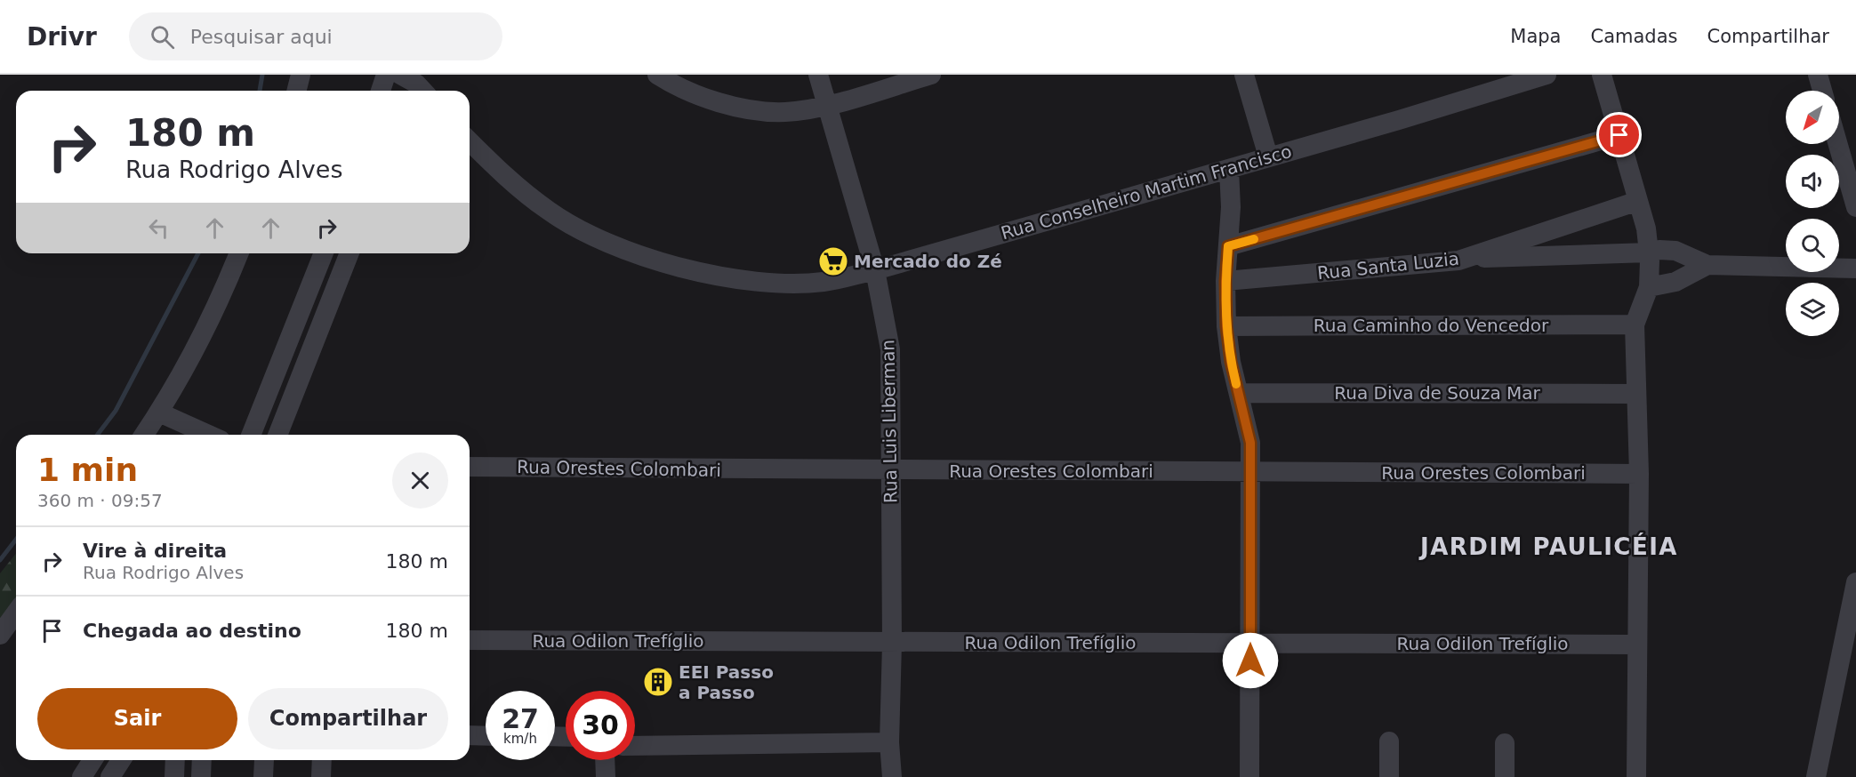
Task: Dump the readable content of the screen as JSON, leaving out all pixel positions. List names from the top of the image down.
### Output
{
  "streets": {
    "street": [
      "Rua Conselheiro Martim Francisco",
      "Rua Santa Luzia",
      "Rua Caminho do Vencedor",
      "Rua Diva de Souza Mar",
      "Rua Luis Liberman",
      "Rua Orestes Colombari",
      "Rua Odilon Trefíglio"
    ]
  },
  "crossings": [
    ["Rua Conselheiro Martim Francisco", "Rua Luis Liberman"],
    ["Rua Luis Liberman", "Rua Orestes Colombari"],
    ["Rua Luis Liberman", "Rua Odilon Trefíglio"]
  ],
  "districts": ["JARDIM PAULICÉIA"],
  "places": {
    "supermarket": ["Mercado do Zé"],
    "building": ["EEI Passo a Passo"]
  },
  "north": "bottom left",
  "page": {
    "header": "Drivr",
    "search": "Pesquisar aqui",
    "nav": ["Mapa", "Camadas", "Compartilhar"],
    "turn": ["180 m", "Rua Rodrigo Alves"],
    "heading": ["1 min", "360 m · 09:57"],
    "list": [
      {
        "name": "Vire à direita",
        "note": "Rua Rodrigo Alves",
        "value": "180 m"
      },
      {
        "name": "Chegada ao destino",
        "value": "180 m"
      }
    ],
    "buttons": ["Sair", "Compartilhar"],
    "speed": "27 km/h",
    "limit": "30"
  }
}
